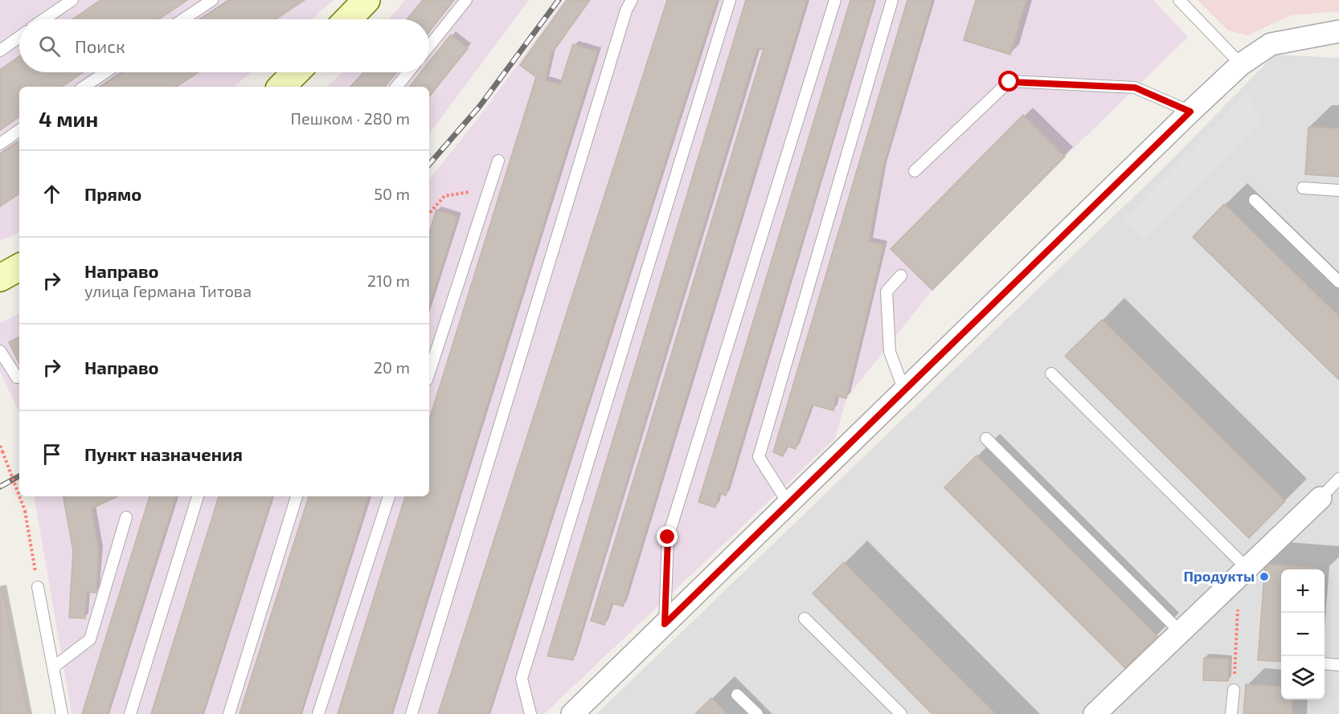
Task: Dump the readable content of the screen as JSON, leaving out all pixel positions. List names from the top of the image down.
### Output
{
  "places": ["Продукты"],
  "page": {
    "search": "Поиск",
    "heading": ["4 мин", "Пешком · 280 m"],
    "list": [
      ["Прямо", "50 m"],
      ["Направо", "улица Германа Титова", "210 m"],
      ["Направо", "20 m"],
      "Пункт назначения"
    ],
    "map_buttons": ["+", "−"]
  }
}
